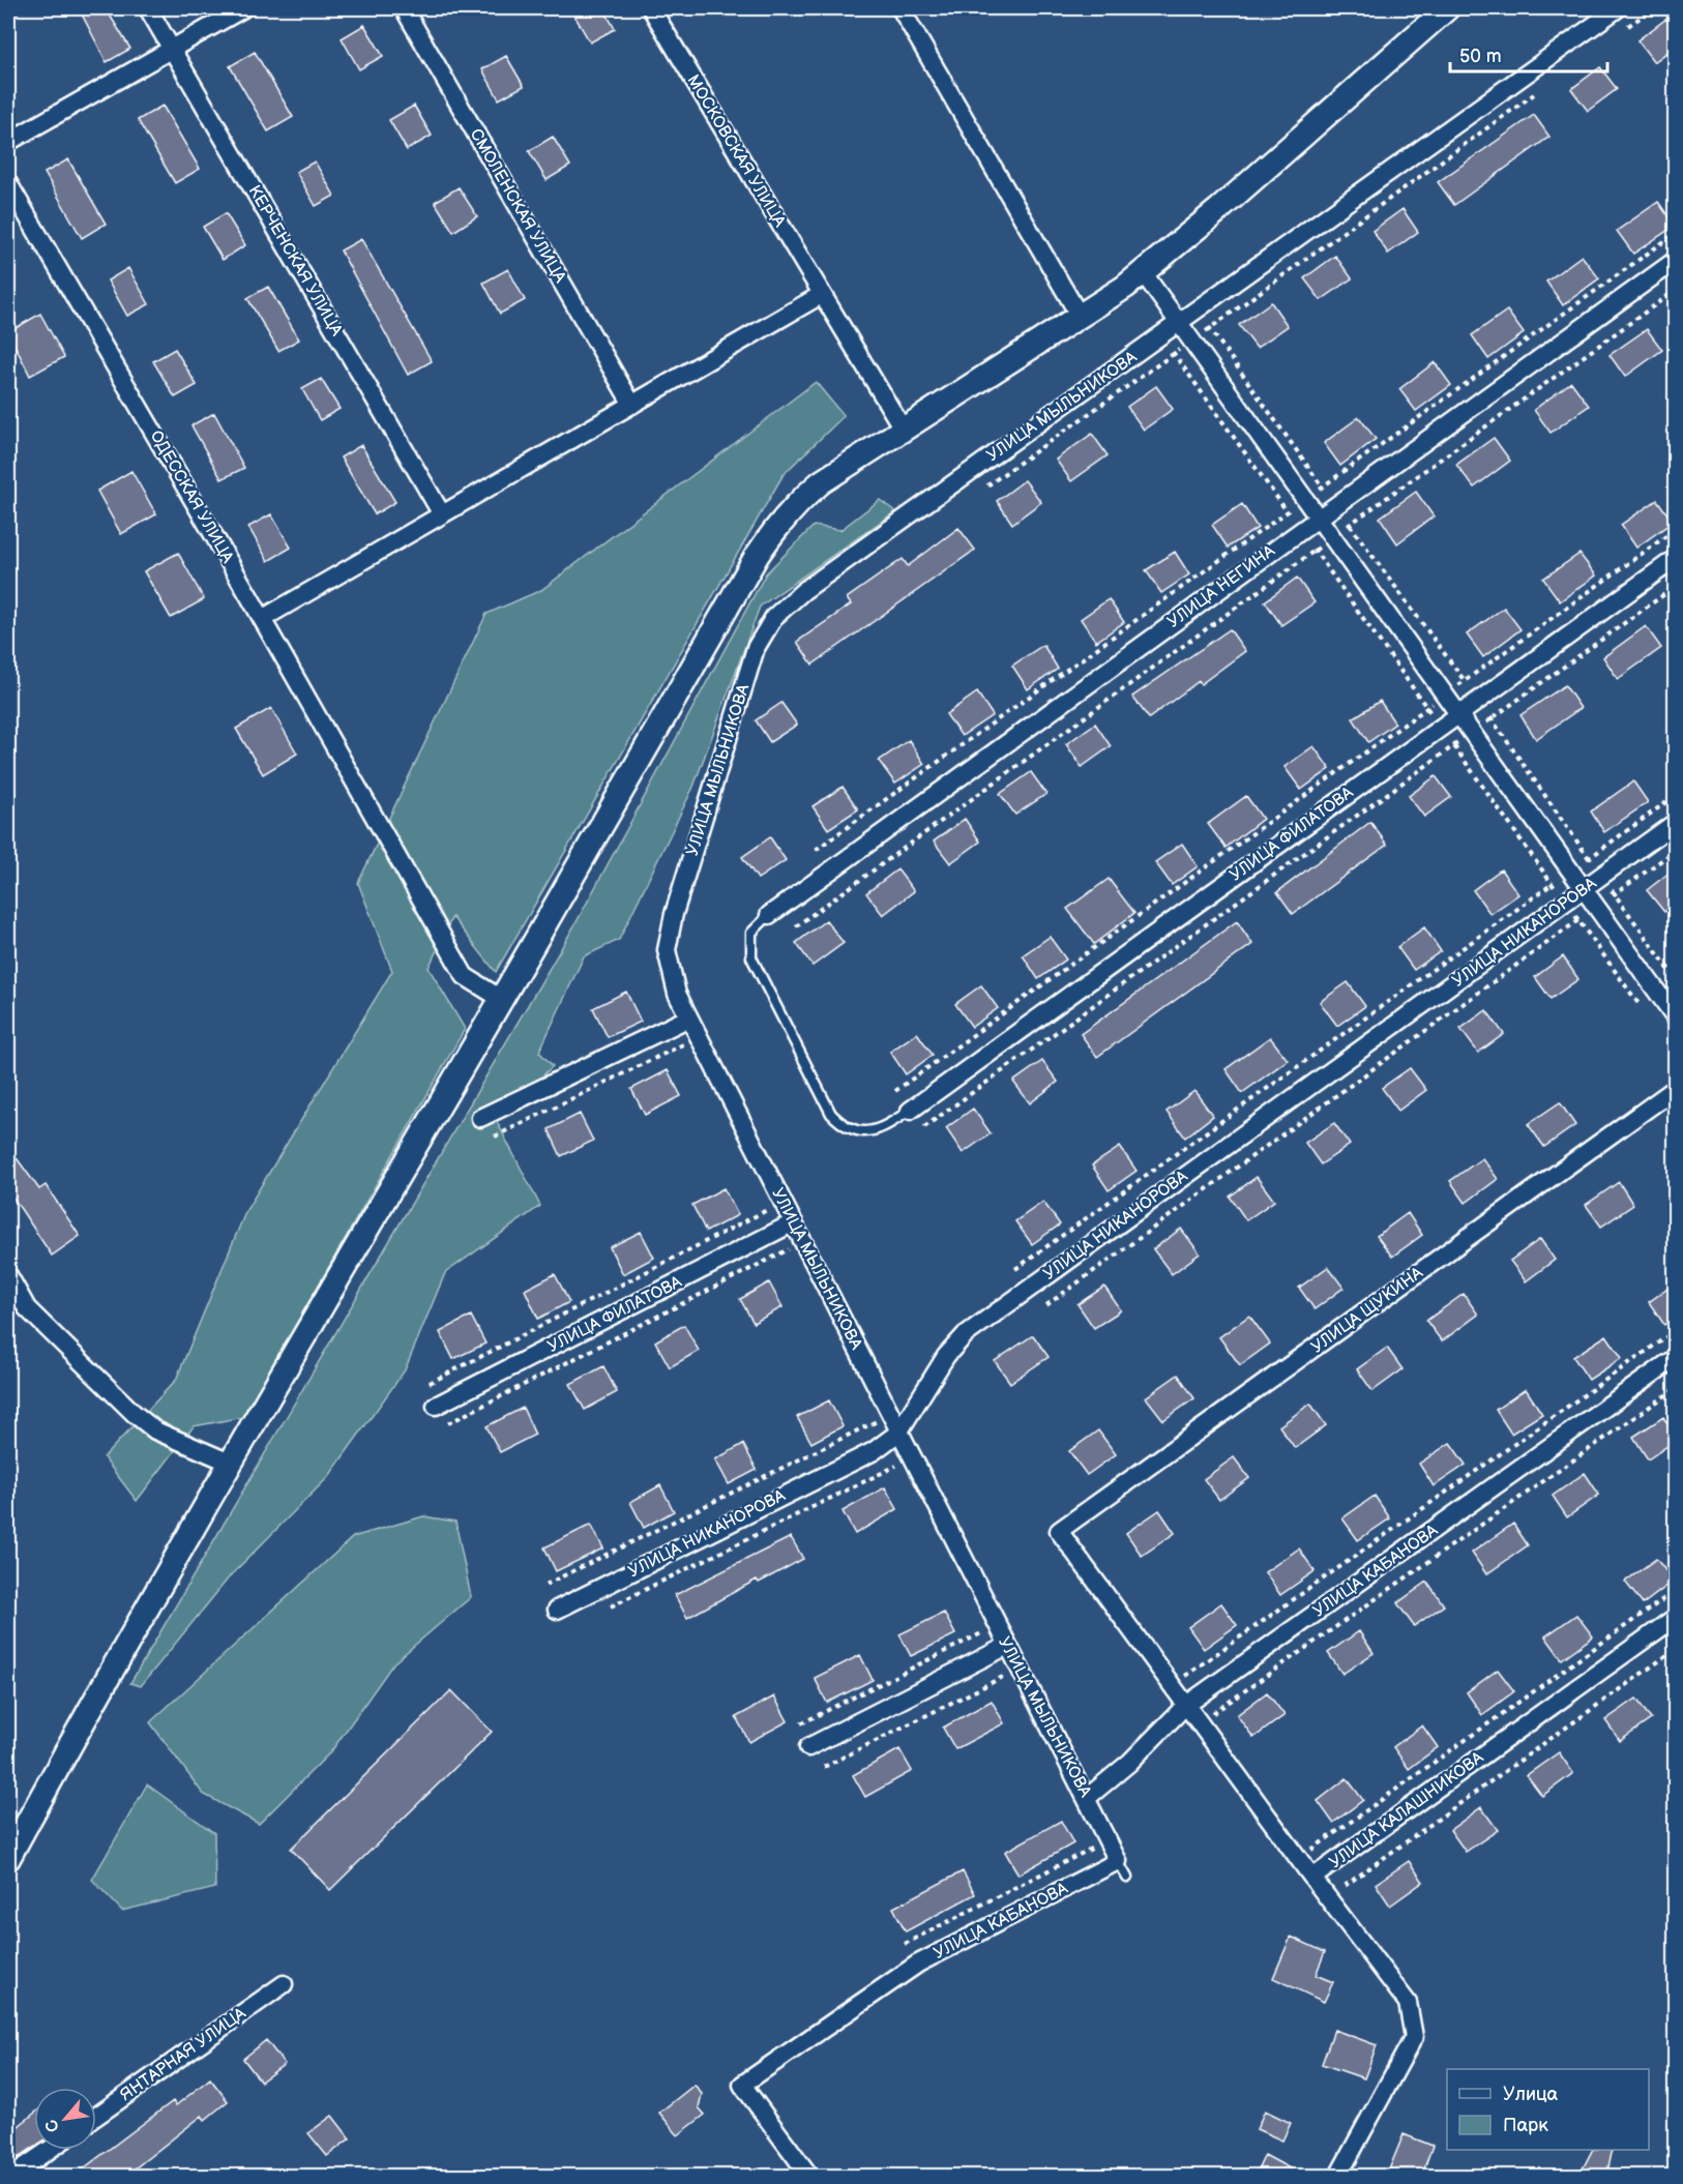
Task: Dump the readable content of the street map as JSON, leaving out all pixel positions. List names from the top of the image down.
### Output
{
  "streets": {
    "street": [
      "МОСКОВСКАЯ УЛИЦА",
      "СМОЛЕНСКАЯ УЛИЦА",
      "КЕРЧЕНСКАЯ УЛИЦА",
      "УЛИЦА МЫЛЬНИКОВА",
      "ОДЕССКАЯ УЛИЦА",
      "УЛИЦА НЕГИНА",
      "УЛИЦА ФИЛАТОВА",
      "УЛИЦА НИКАНОРОВА",
      "УЛИЦА ЩУКИНА",
      "УЛИЦА КАБАНОВА",
      "УЛИЦА КАЛАШНИКОВА",
      "ЯНТАРНАЯ УЛИЦА"
    ]
  },
  "crossings": [
    ["УЛИЦА МЫЛЬНИКОВА", "УЛИЦА ФИЛАТОВА"],
    ["УЛИЦА МЫЛЬНИКОВА", "УЛИЦА НИКАНОРОВА"],
    ["УЛИЦА МЫЛЬНИКОВА", "УЛИЦА КАБАНОВА"],
    ["УЛИЦА ЩУКИНА", "УЛИЦА КАЛАШНИКОВА"],
    ["УЛИЦА КАБАНОВА", "УЛИЦА КАЛАШНИКОВА"]
  ],
  "legend": ["Улица", "Парк"],
  "scale_bar": "50 m",
  "north": "bottom left"
}
